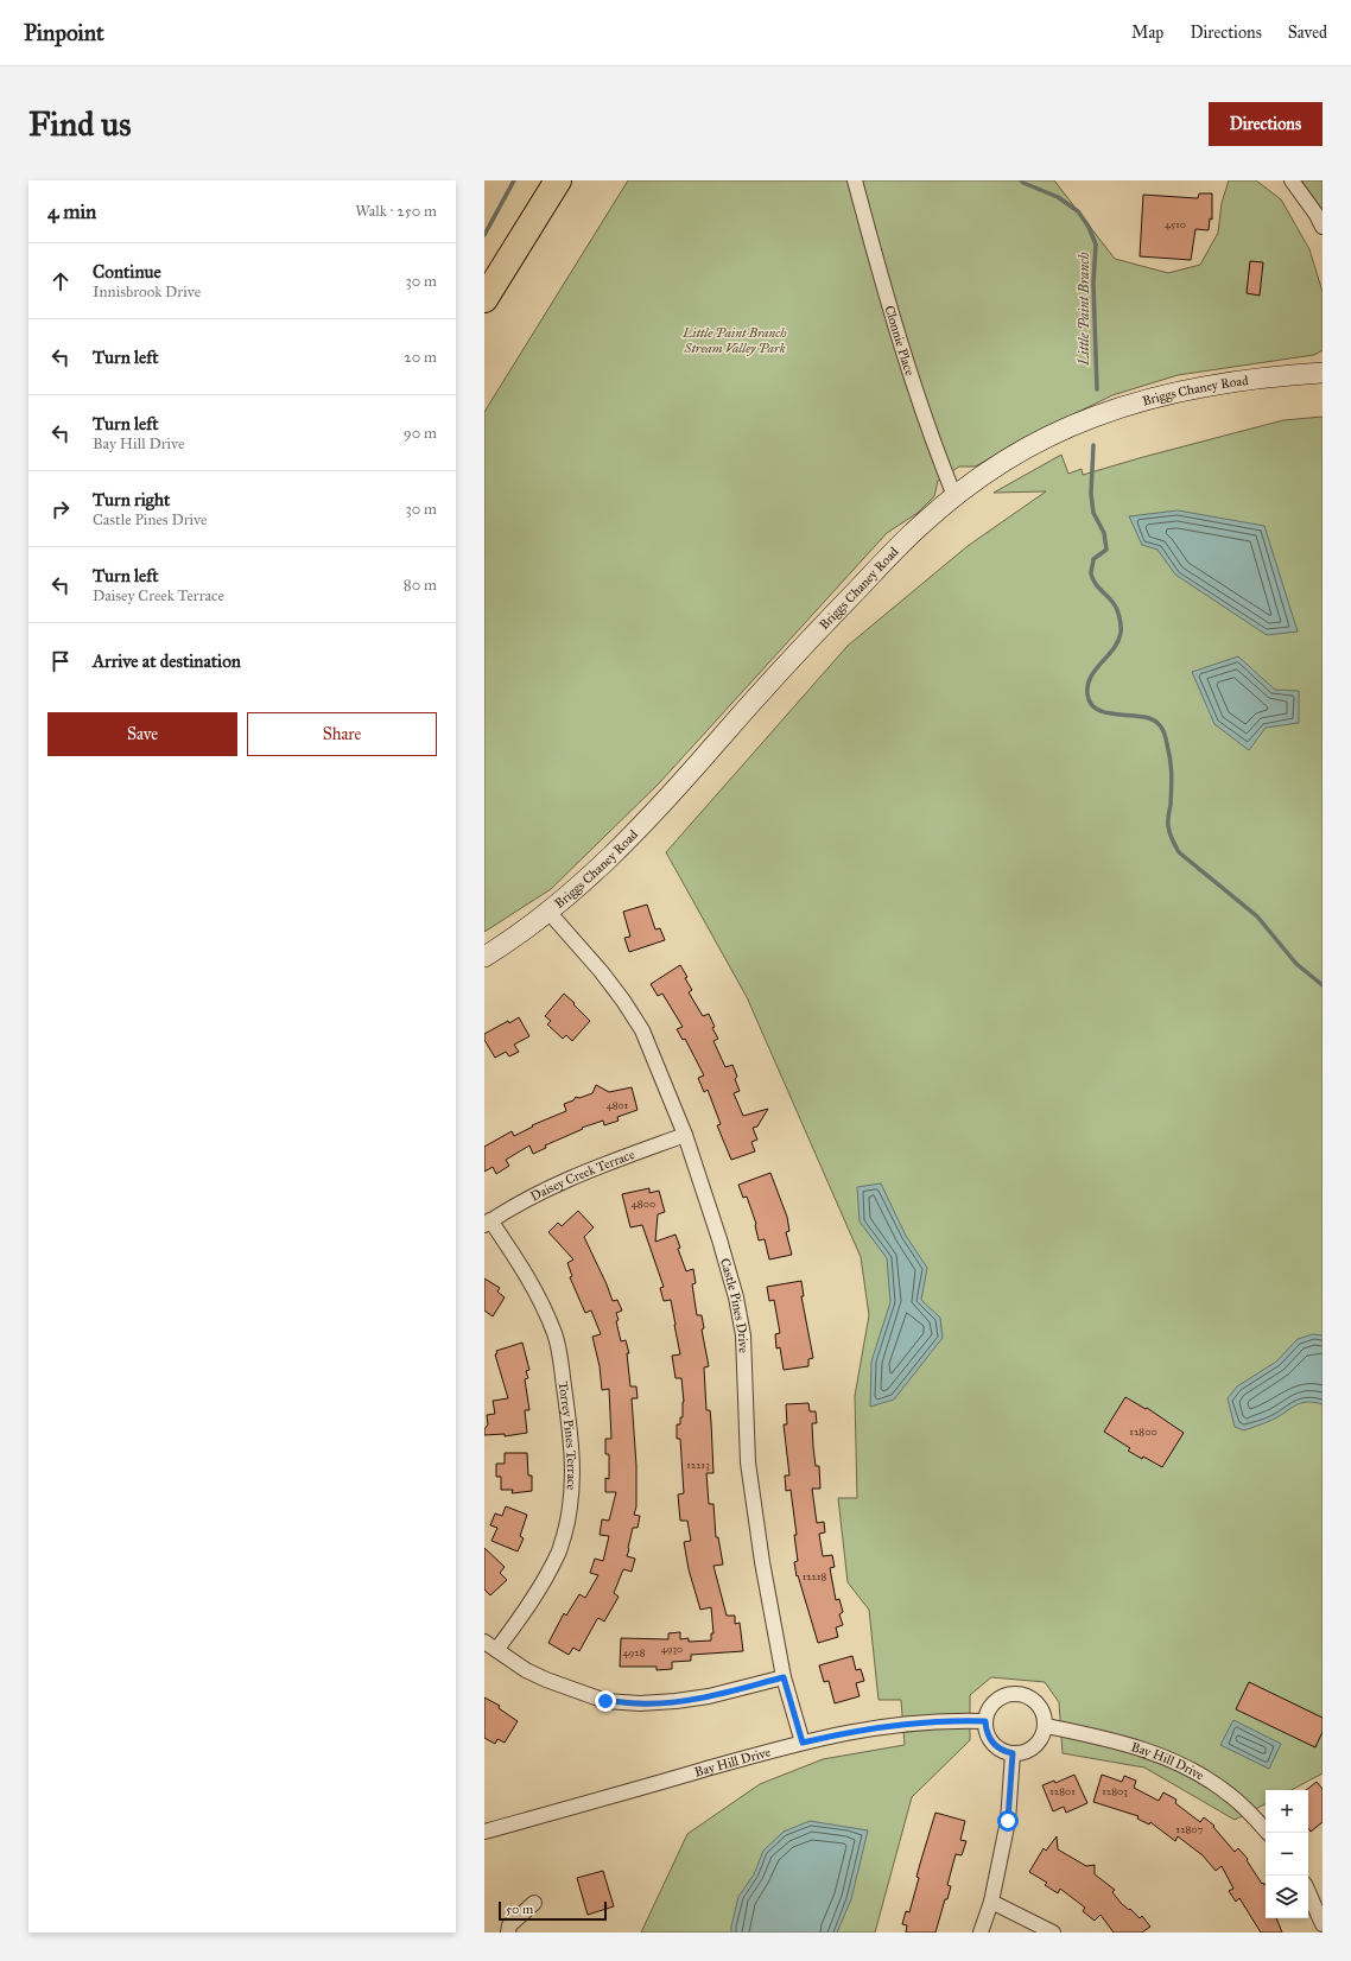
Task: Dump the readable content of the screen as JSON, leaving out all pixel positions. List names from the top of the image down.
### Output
{
  "streets": {
    "main road": ["Briggs Chaney Road"],
    "street": [
      "Clonnie Place",
      "Daisey Creek Terrace",
      "Castle Pines Drive",
      "Torrey Pines Terrace",
      "Bay Hill Drive"
    ]
  },
  "crossings": [
    ["Clonnie Place", "Briggs Chaney Road"],
    ["Briggs Chaney Road", "Castle Pines Drive"],
    ["Daisey Creek Terrace", "Castle Pines Drive"],
    ["Daisey Creek Terrace", "Torrey Pines Terrace"],
    ["Castle Pines Drive", "Bay Hill Drive"]
  ],
  "water": ["Little Paint Branch"],
  "parks": ["Little Paint Branch Stream Valley Park"],
  "house_numbers": [
    "4510",
    "4801",
    "4800",
    "12800",
    "12213",
    "12218",
    "4930",
    "4928",
    "12801",
    "12803",
    "12807"
  ],
  "scale_bar": "50 m",
  "page": {
    "header": "Pinpoint",
    "nav": ["Map", "Directions", "Saved"],
    "buttons": [
      "Directions",
      ["Save", "Share"]
    ],
    "title": "Find us",
    "heading": ["4 min", "Walk · 250 m"],
    "list": [
      ["Continue", "Innisbrook Drive", "30 m"],
      ["Turn left", "20 m"],
      ["Turn left", "Bay Hill Drive", "90 m"],
      ["Turn right", "Castle Pines Drive", "30 m"],
      ["Turn left", "Daisey Creek Terrace", "80 m"],
      "Arrive at destination"
    ],
    "map_buttons": ["+", "−"],
    "scale": "50 m"
  }
}
